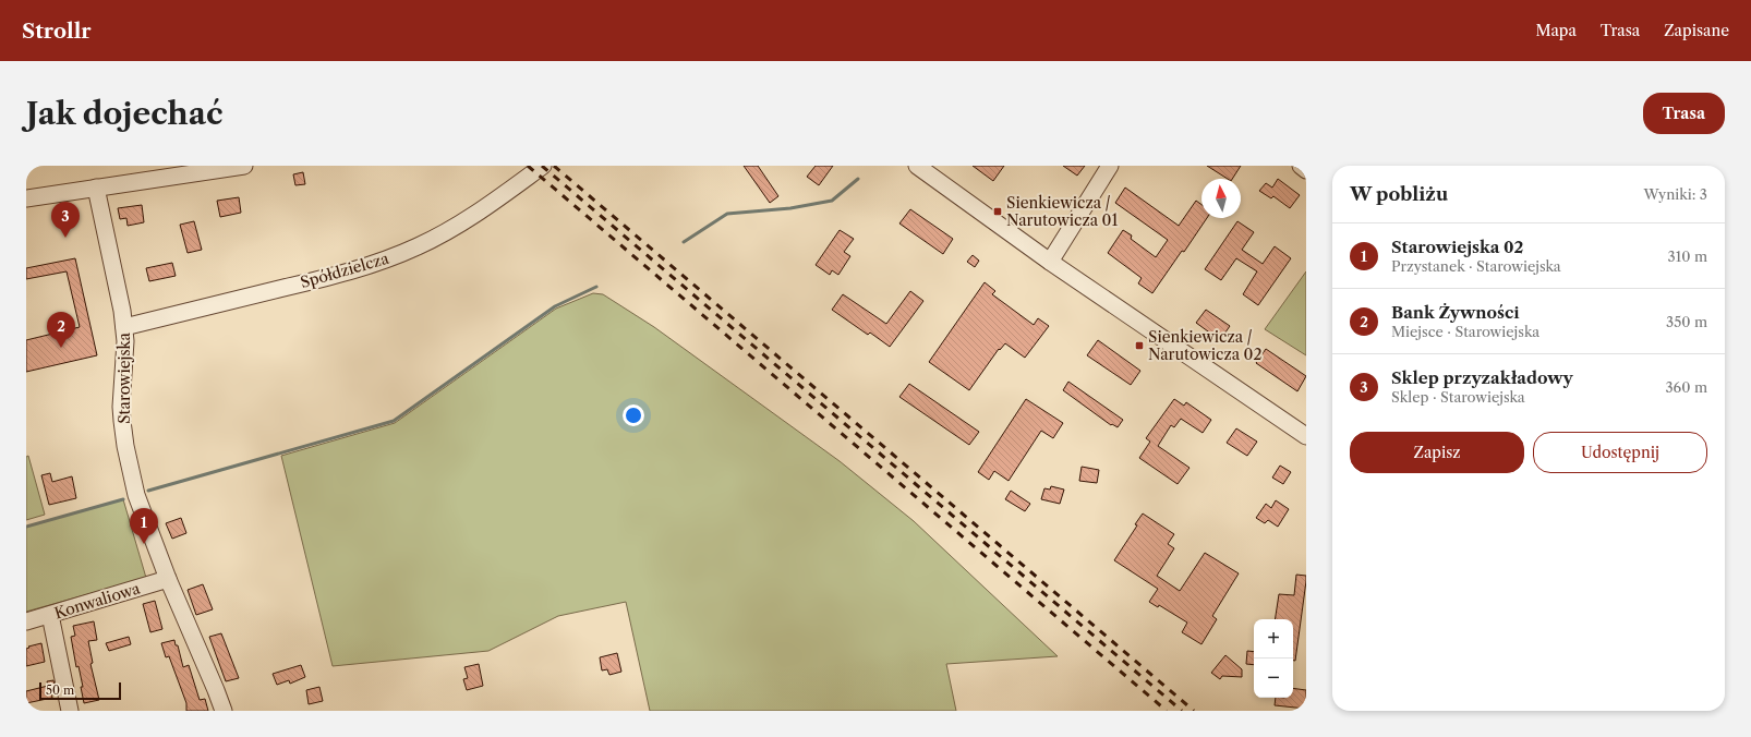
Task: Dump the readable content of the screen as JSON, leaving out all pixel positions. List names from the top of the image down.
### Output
{
  "streets": {
    "street": ["Spółdzielcza", "Starowiejska", "Konwaliowa"]
  },
  "crossings": [
    ["Spółdzielcza", "Starowiejska"],
    ["Starowiejska", "Konwaliowa"]
  ],
  "places": {
    "transit": ["Sienkiewicza / Narutowicza 01", "Sienkiewicza / Narutowicza 02"]
  },
  "scale_bar": "50 m",
  "north": "top",
  "page": {
    "header": "Strollr",
    "nav": ["Mapa", "Trasa", "Zapisane"],
    "buttons": [
      "Trasa",
      ["Zapisz", "Udostępnij"]
    ],
    "title": "Jak dojechać",
    "heading": ["W pobliżu", "Wyniki: 3"],
    "pins": ["3", "2", "1"],
    "list": [
      {
        "mark": "1",
        "name": "Starowiejska 02",
        "note": "Przystanek · Starowiejska",
        "value": "310 m"
      },
      {
        "mark": "2",
        "name": "Bank Żywności",
        "note": "Miejsce · Starowiejska",
        "value": "350 m"
      },
      {
        "mark": "3",
        "name": "Sklep przyzakładowy",
        "note": "Sklep · Starowiejska",
        "value": "360 m"
      }
    ],
    "map_buttons": ["+", "−"],
    "scale": "50 m"
  }
}
